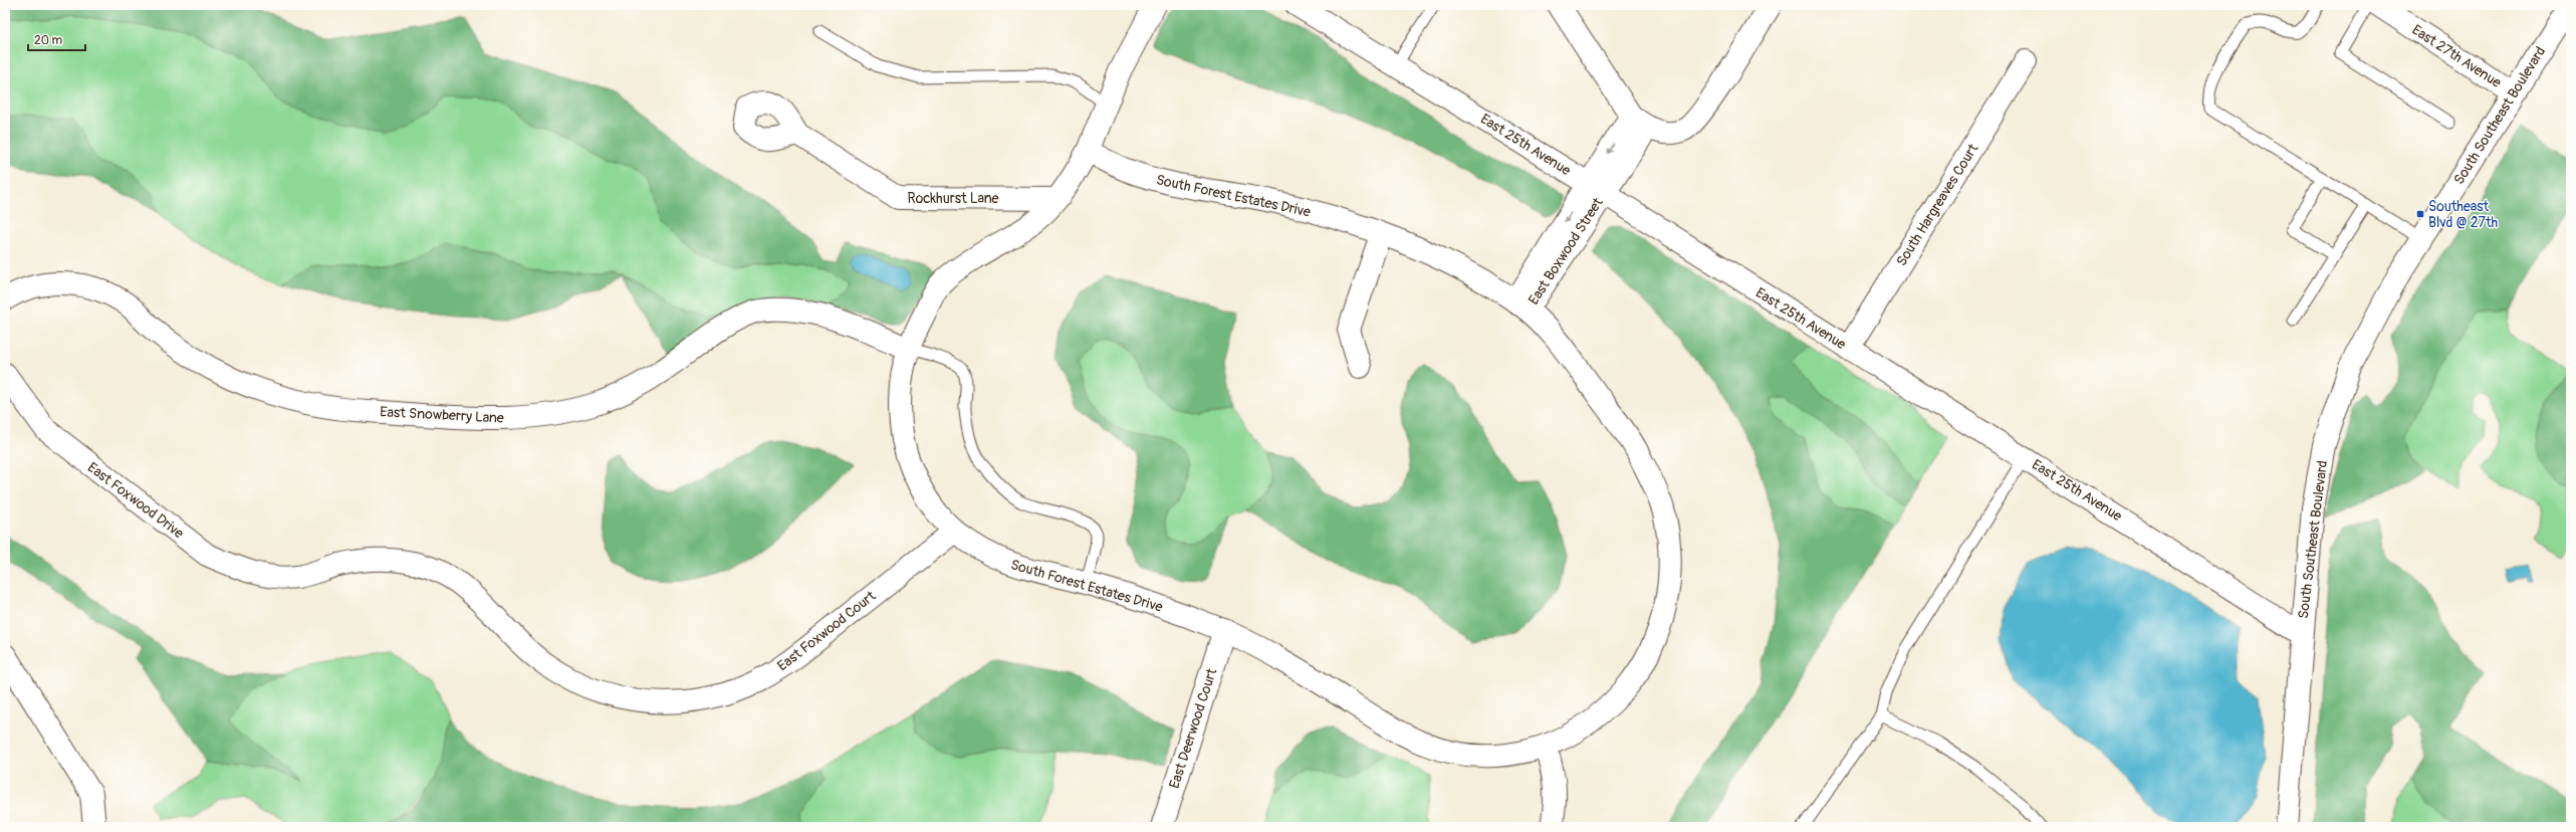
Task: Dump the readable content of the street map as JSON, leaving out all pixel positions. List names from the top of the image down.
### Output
{
  "streets": {
    "street": [
      "East 27th Avenue",
      "South Southeast Boulevard",
      "East 25th Avenue",
      "South Forest Estates Drive",
      "Rockhurst Lane",
      "South Hargreaves Court",
      "East Boxwood Street",
      "East Snowberry Lane",
      "East Foxwood Drive",
      "East Foxwood Court",
      "East Deerwood Court"
    ]
  },
  "crossings": [
    ["East 27th Avenue", "South Southeast Boulevard"],
    ["South Southeast Boulevard", "East 25th Avenue"],
    ["East 25th Avenue", "South Hargreaves Court"],
    ["East 25th Avenue", "East Boxwood Street"],
    ["South Forest Estates Drive", "Rockhurst Lane"],
    ["South Forest Estates Drive", "East Boxwood Street"],
    ["South Forest Estates Drive", "East Snowberry Lane"],
    ["South Forest Estates Drive", "East Foxwood Court"],
    ["South Forest Estates Drive", "East Deerwood Court"],
    ["East Foxwood Drive", "East Foxwood Court"]
  ],
  "places": {
    "transit": ["Southeast Blvd @ 27th"]
  },
  "scale_bar": "20 m"
}
